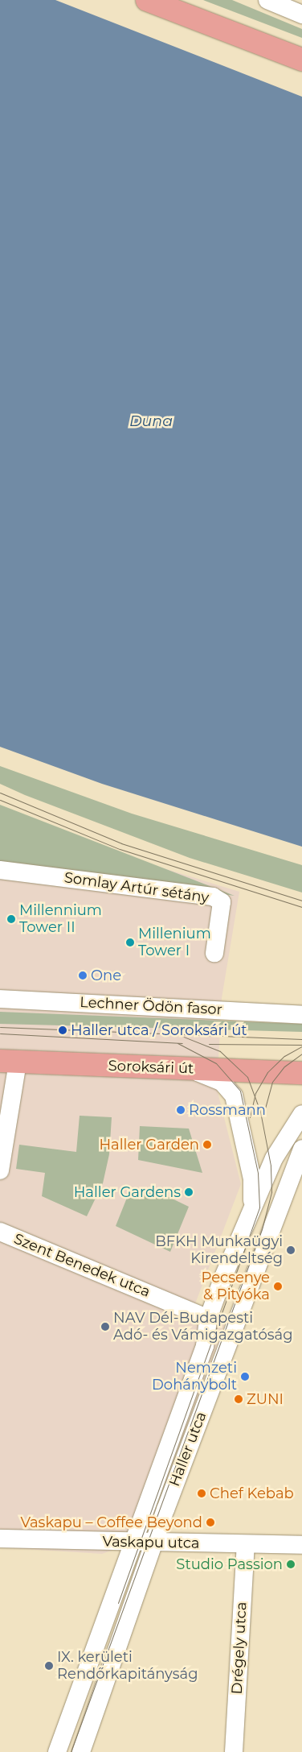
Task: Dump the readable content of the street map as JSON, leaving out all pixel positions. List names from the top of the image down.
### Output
{
  "streets": {
    "main road": ["Soroksári út"],
    "street": [
      "Somlay Artúr sétány",
      "Lechner Ödön fasor",
      "Szent Benedek utca",
      "Haller utca",
      "Vaskapu utca",
      "Drégely utca"
    ]
  },
  "crossings": [
    ["Soroksári út", "Haller utca"],
    ["Szent Benedek utca", "Haller utca"],
    ["Haller utca", "Vaskapu utca"],
    ["Vaskapu utca", "Drégely utca"]
  ],
  "water": ["Duna"],
  "places": [
    "Millennium Tower II",
    "Millenium Tower I",
    "One",
    "Haller utca / Soroksári út",
    "Rossmann",
    "Haller Garden",
    "Haller Gardens",
    "BFKH Munkaügyi Kirendeltség",
    "Pecsenye & Pityóka",
    "NAV Dél-Budapesti Adó- és Vámigazgatóság",
    "Nemzeti Dohánybolt",
    "ZUNI",
    "Chef Kebab",
    "Vaskapu – Coffee Beyond",
    "Studio Passion",
    "IX. kerületi Rendőrkapitányság"
  ]
}
